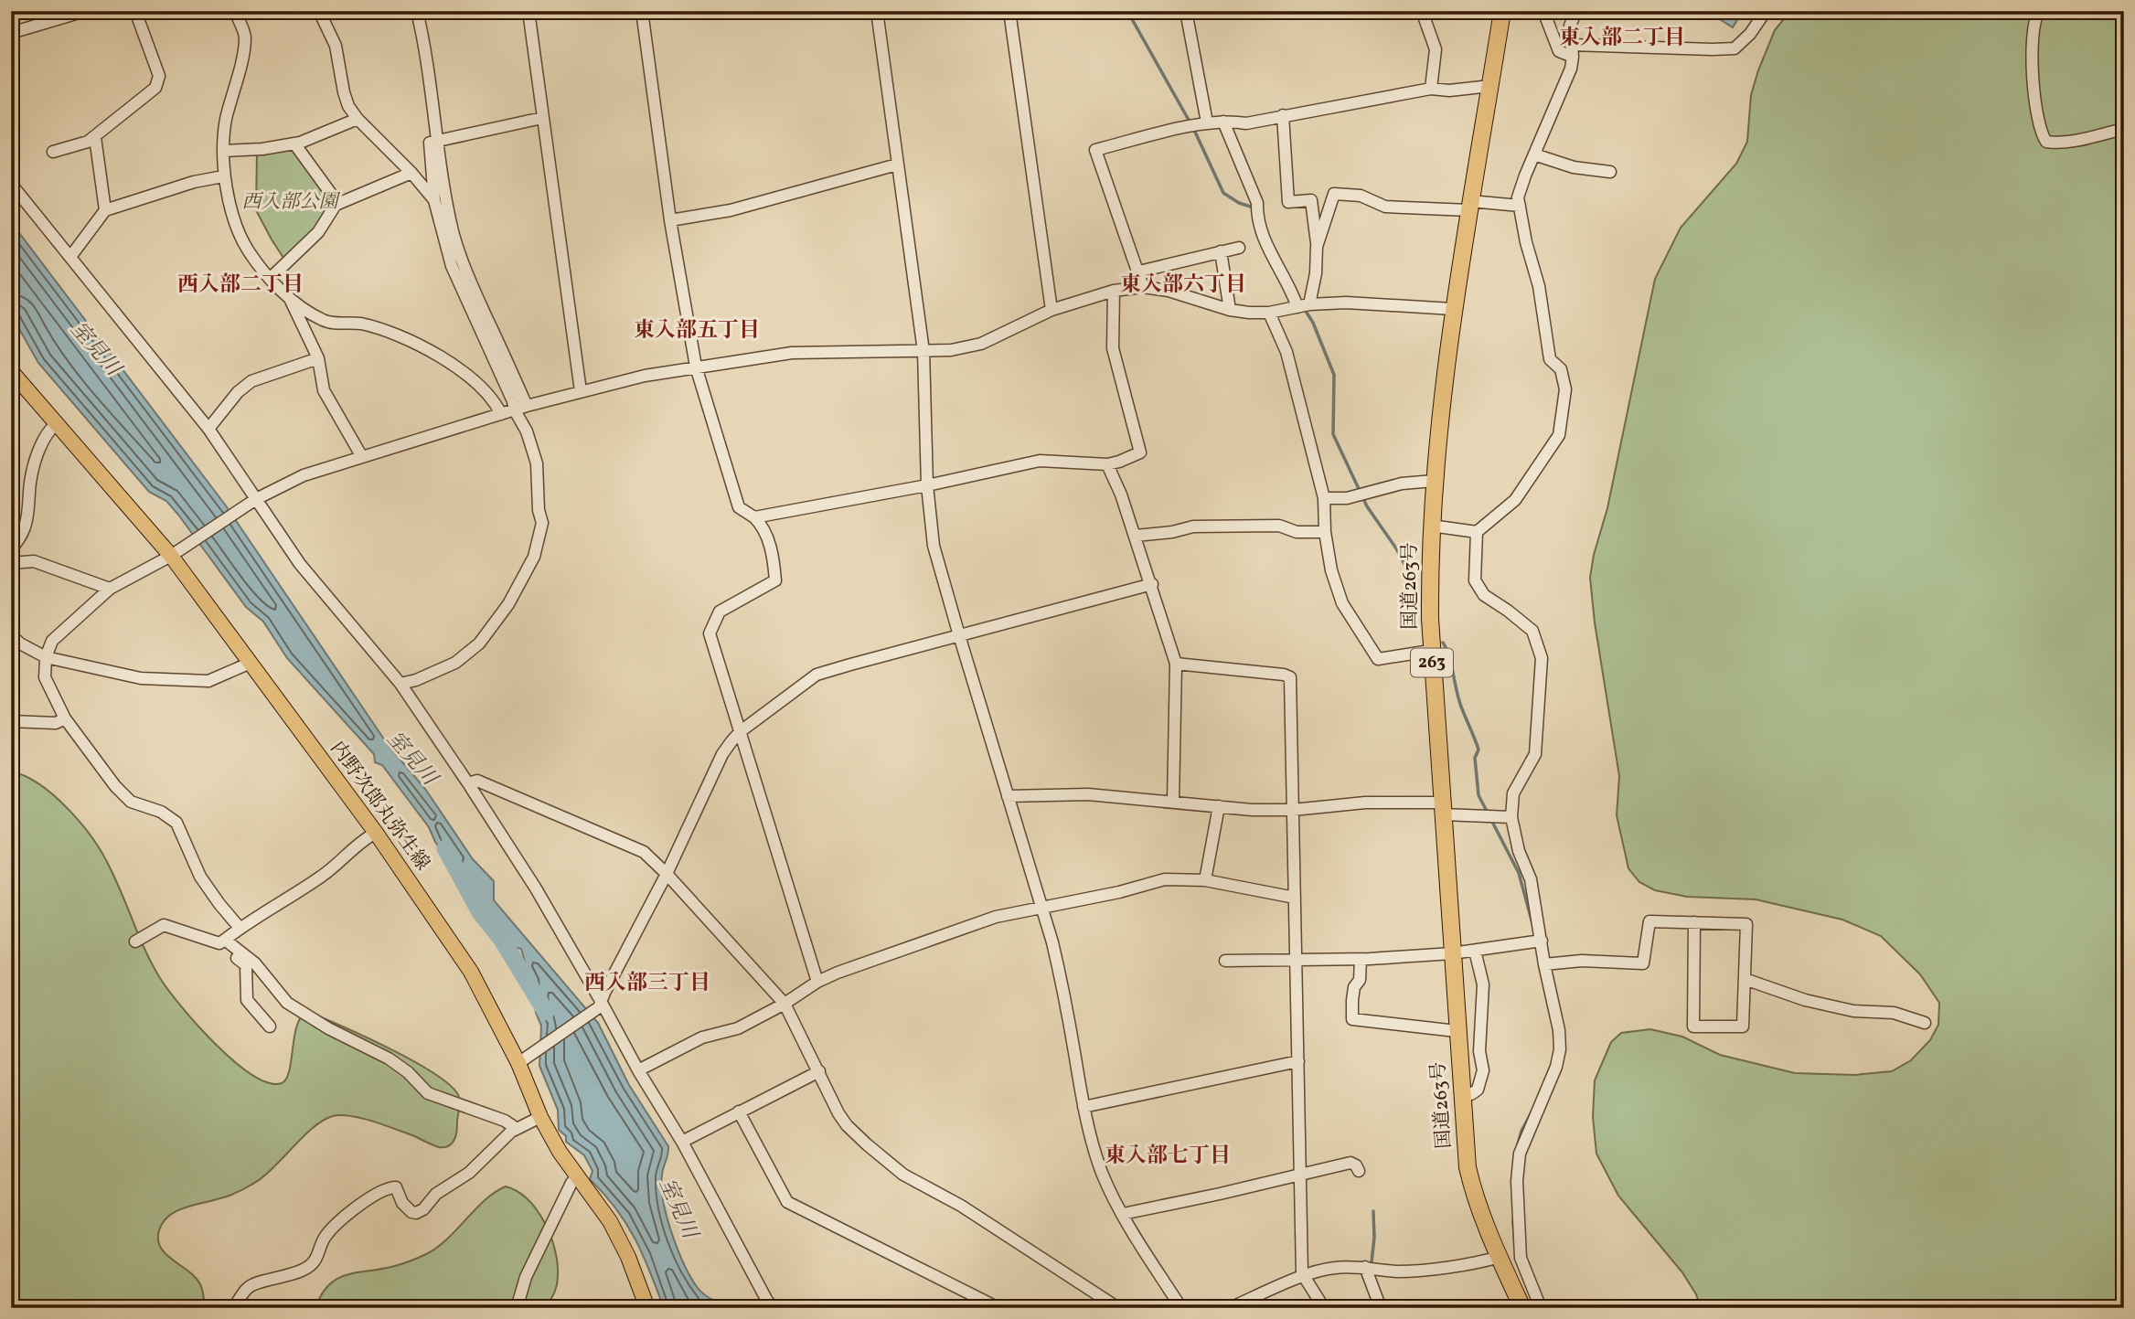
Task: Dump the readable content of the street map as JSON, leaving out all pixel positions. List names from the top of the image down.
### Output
{
  "streets": {
    "highway": ["国道263号", "263"],
    "main road": ["内野次郎丸弥生線"]
  },
  "districts": [
    "東入部二丁目",
    "西入部二丁目",
    "東入部六丁目",
    "東入部五丁目",
    "西入部三丁目",
    "東入部七丁目"
  ],
  "water": ["室見川"],
  "parks": ["西入部公園"]
}
